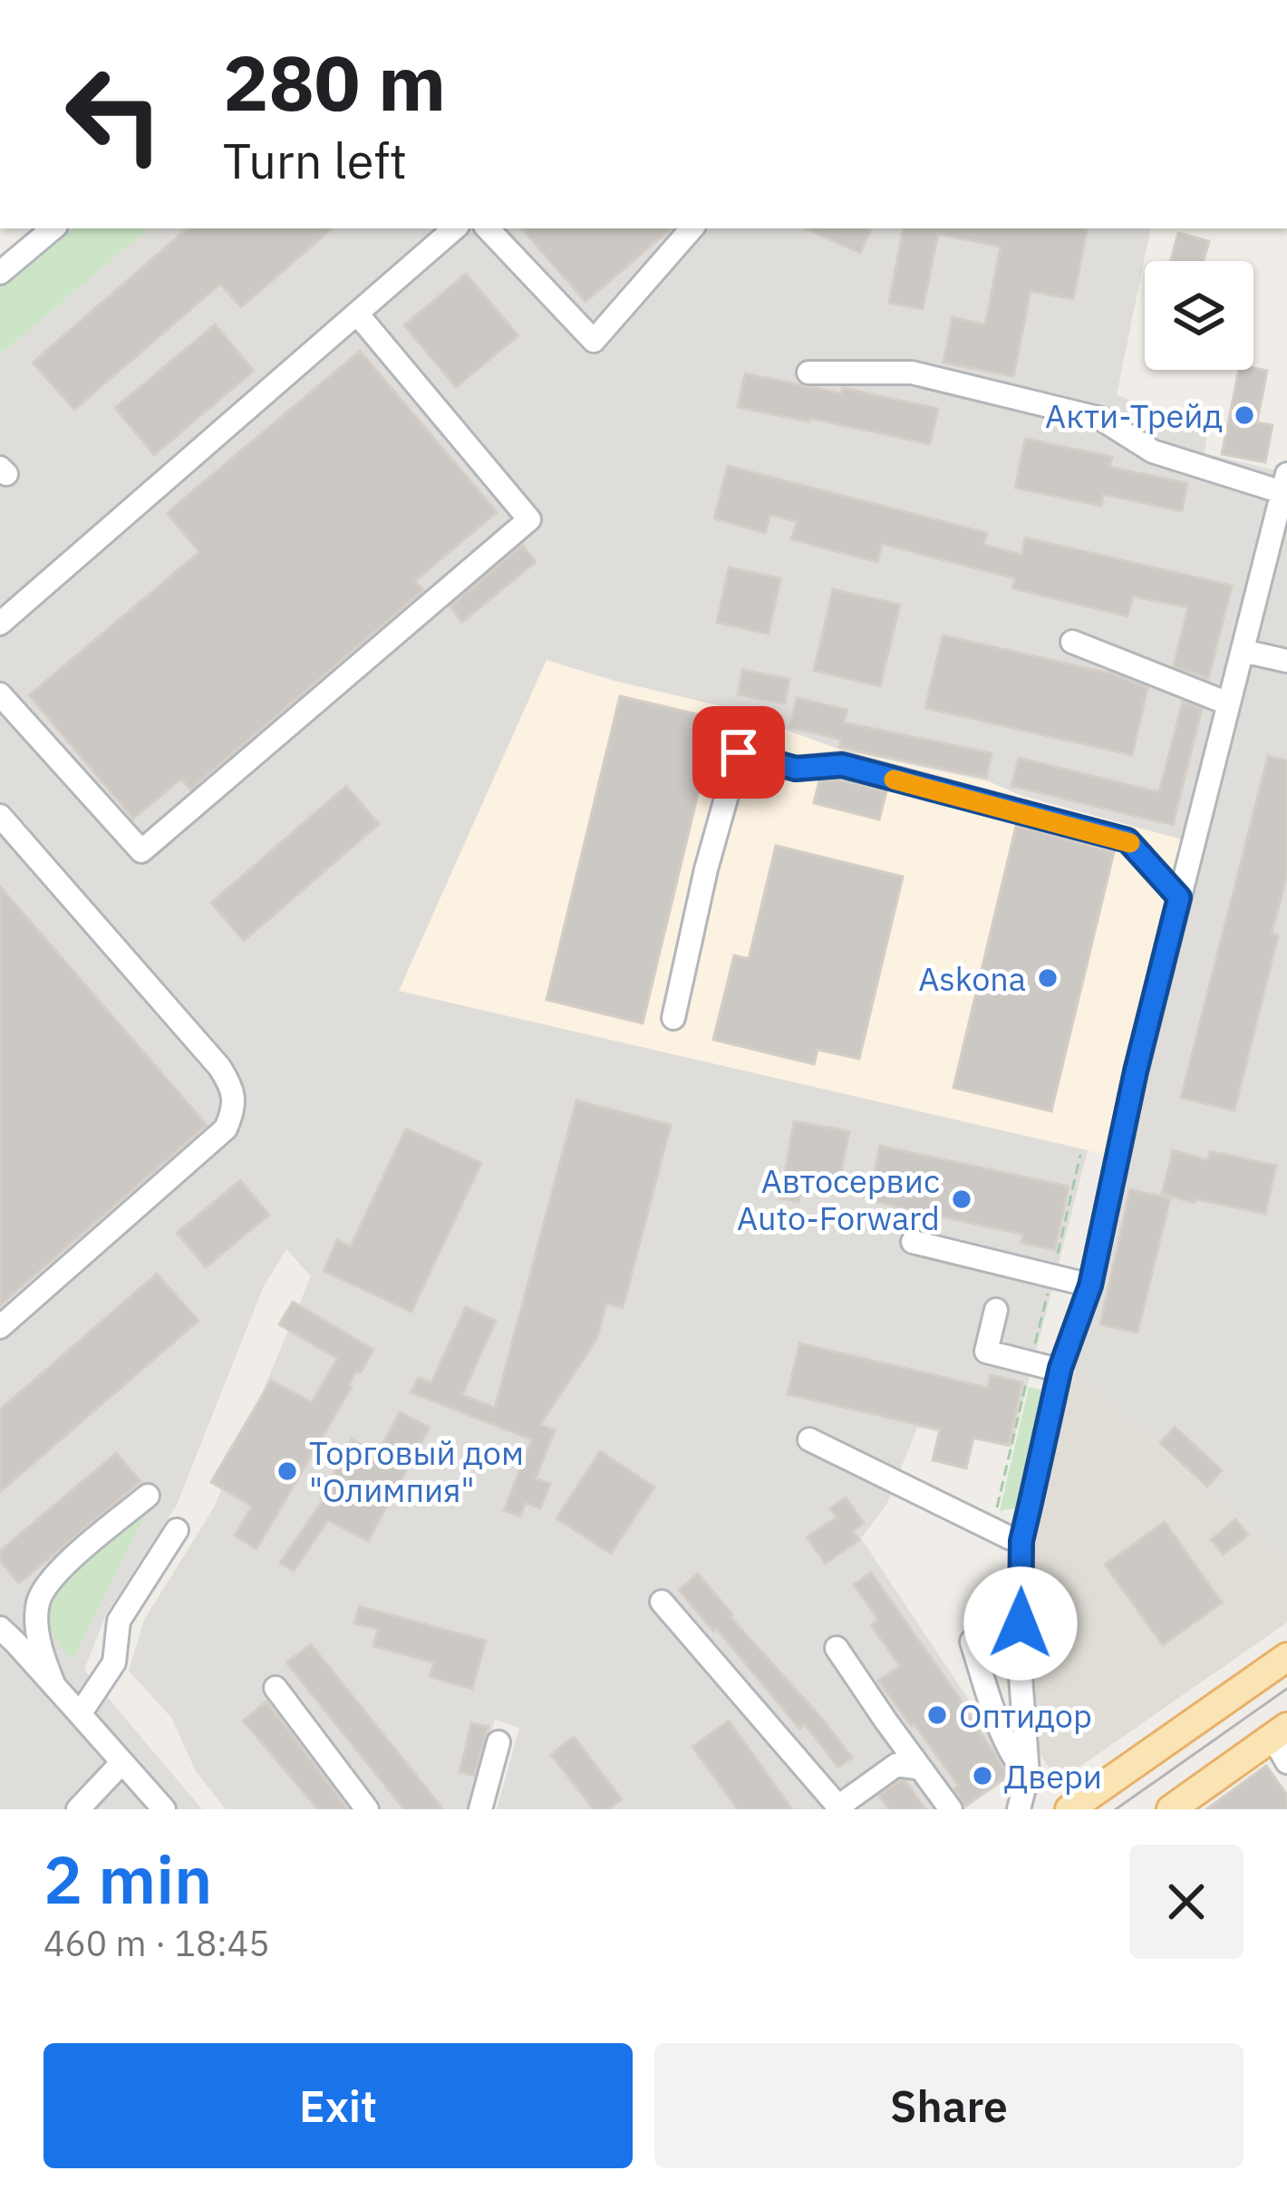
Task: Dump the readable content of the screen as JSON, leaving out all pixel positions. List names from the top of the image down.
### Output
{
  "places": [
    "Акти-Трейд",
    "Askona",
    "Автосервис Auto-Forward",
    "Торговый дом \"Олимпия\"",
    "Оптидор",
    "Двери"
  ],
  "page": {
    "turn": ["280 m", "Turn left"],
    "heading": ["2 min", "460 m · 18:45"],
    "buttons": ["Exit", "Share"]
  }
}
